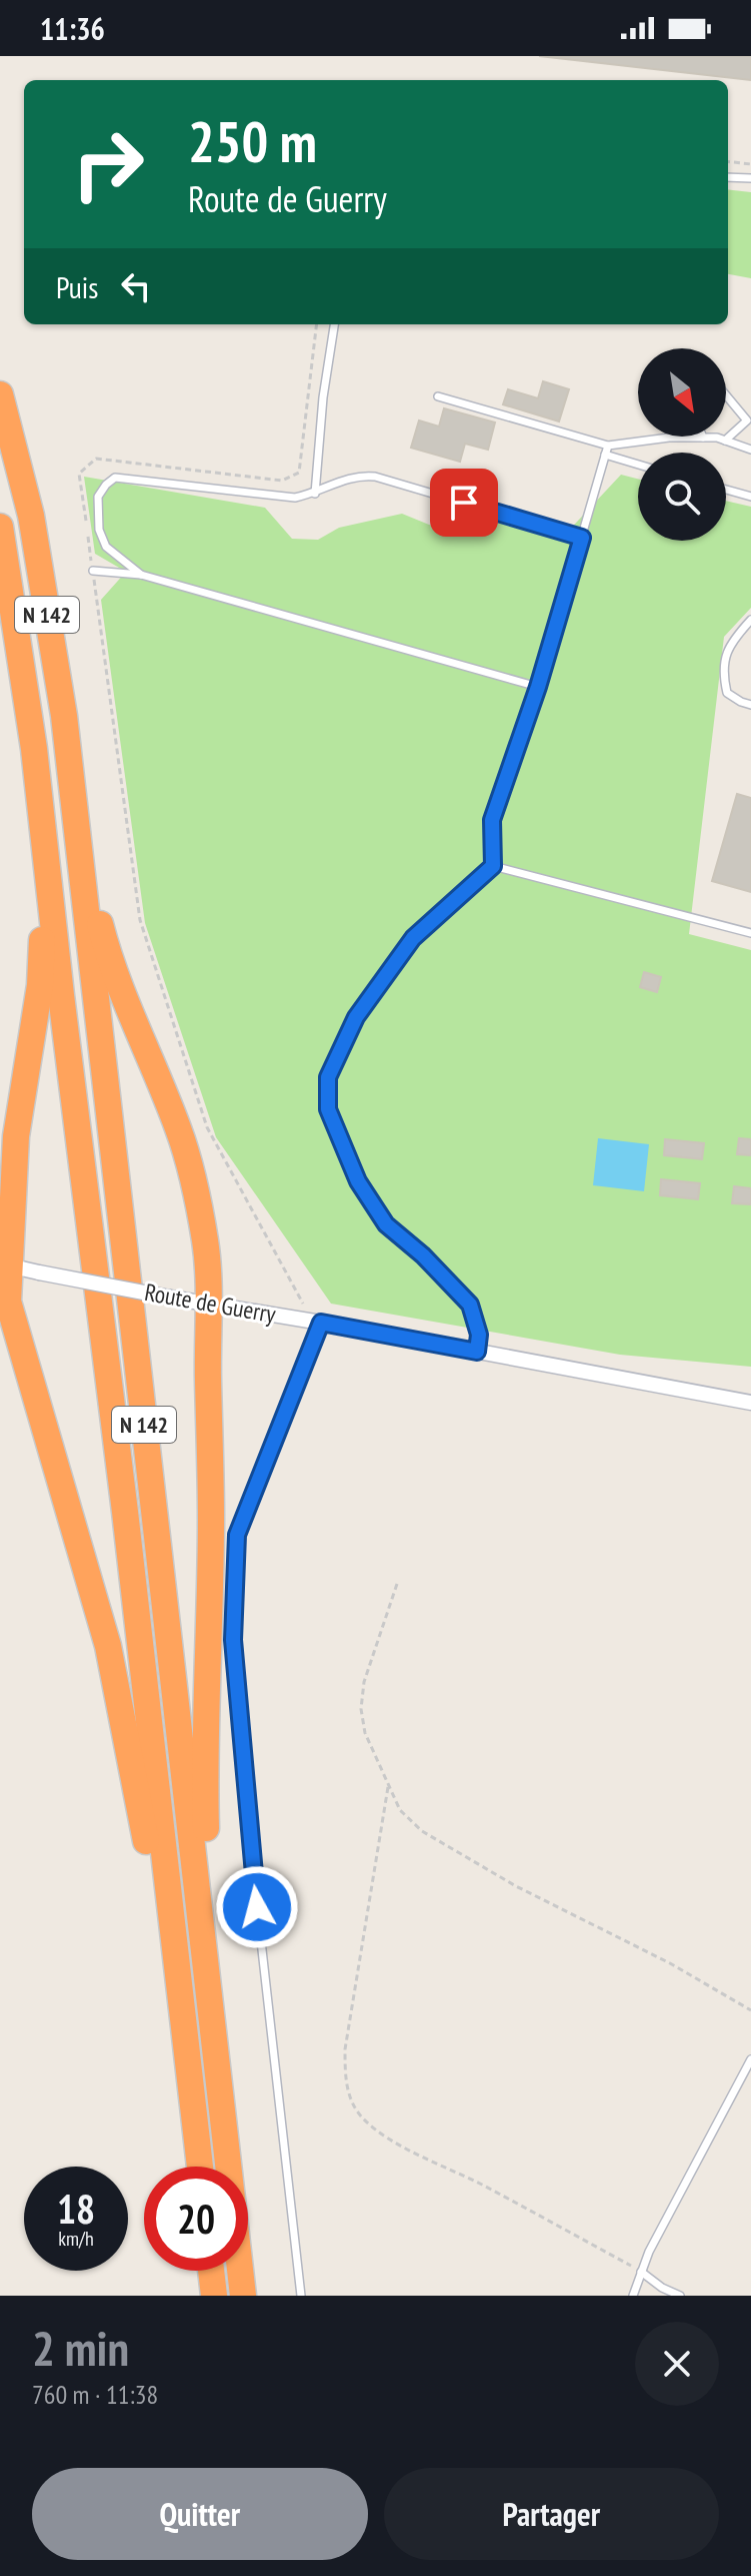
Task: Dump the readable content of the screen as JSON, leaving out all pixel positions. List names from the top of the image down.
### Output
{
  "streets": {
    "highway": ["N 142"],
    "street": ["Route de Guerry"]
  },
  "north": "bottom right",
  "page": {
    "status": "11:36",
    "turn": ["250 m", "Route de Guerry"],
    "then": "Puis",
    "speed": "18 km/h",
    "limit": "20",
    "heading": ["2 min", "760 m · 11:38"],
    "buttons": ["Quitter", "Partager"]
  }
}
